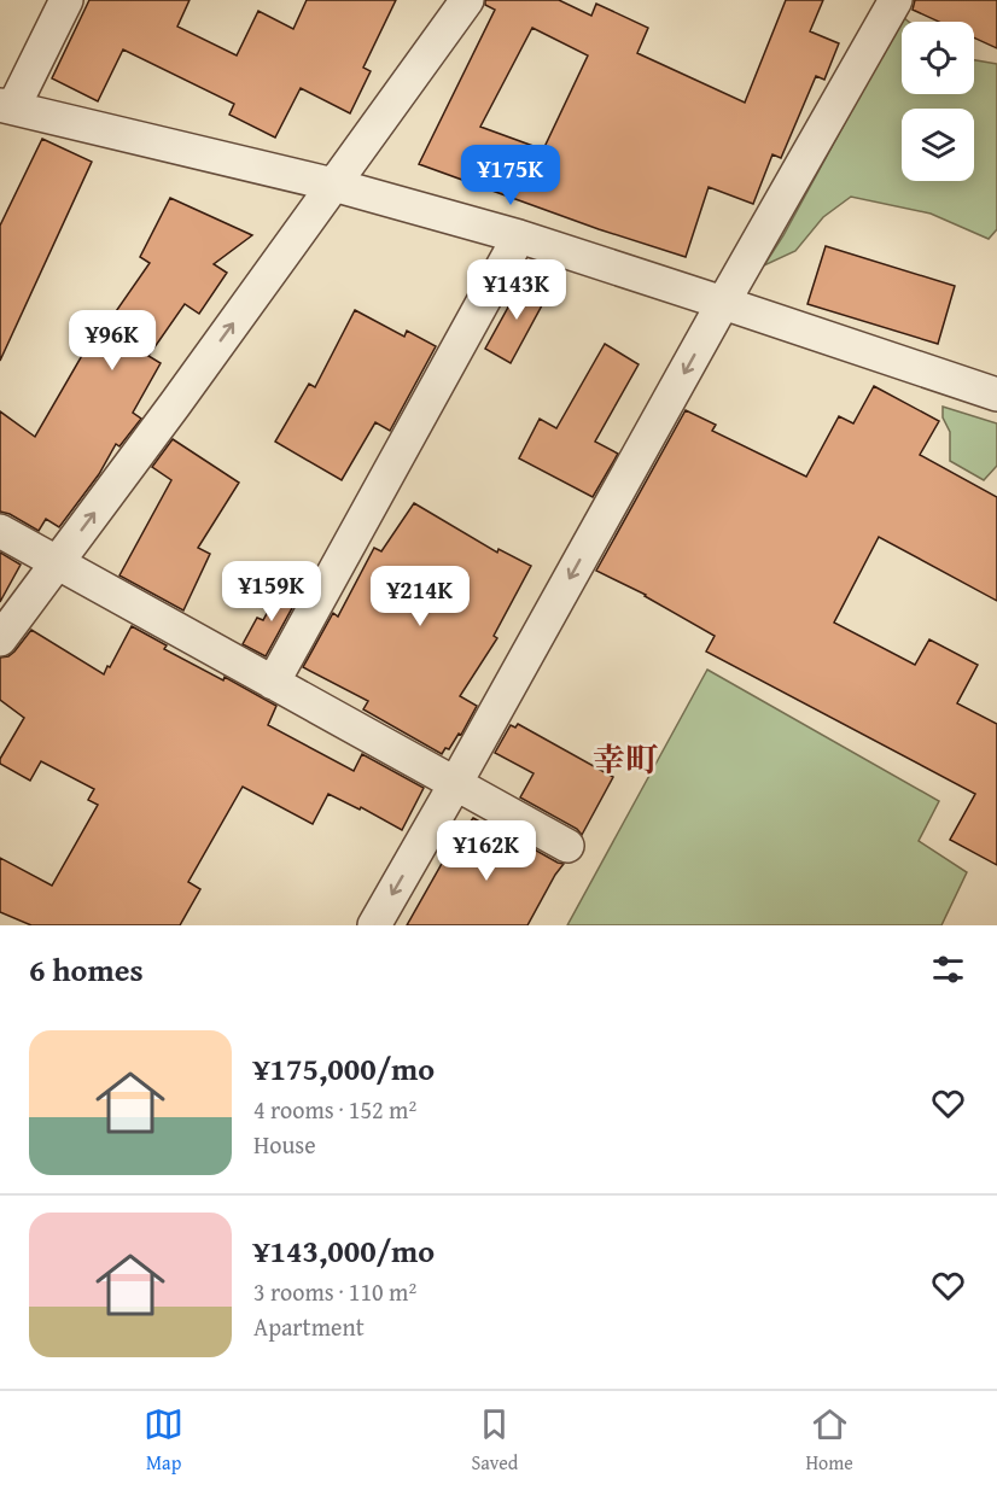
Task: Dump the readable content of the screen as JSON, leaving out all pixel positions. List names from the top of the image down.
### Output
{
  "districts": ["幸町"],
  "page": {
    "price": [
      "¥175K",
      "¥143K",
      "¥96K",
      "¥159K",
      "¥214K",
      "¥162K"
    ],
    "heading": "6 homes",
    "list": [
      {
        "name": "¥175,000/mo",
        "note": "4 rooms · 152 m² · House"
      },
      {
        "name": "¥143,000/mo",
        "note": "3 rooms · 110 m² · Apartment"
      }
    ],
    "tabs": ["Map", "Saved", "Home"]
  }
}
